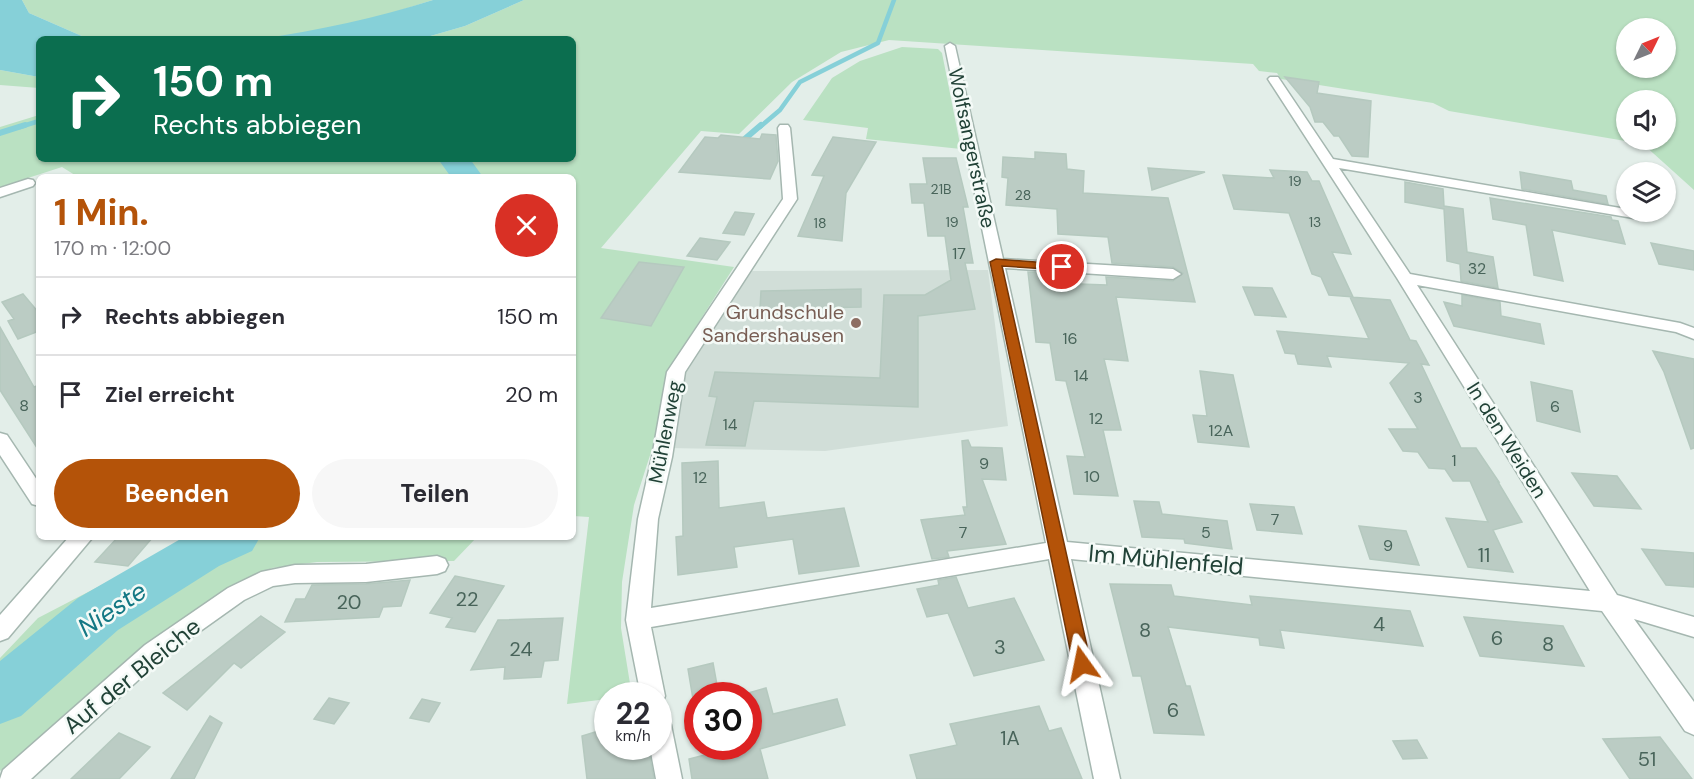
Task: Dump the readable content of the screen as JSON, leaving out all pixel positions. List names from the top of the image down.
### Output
{
  "streets": {
    "street": [
      "Wolfsangerstraße",
      "Mühlenweg",
      "In den Weiden",
      "Im Mühlenfeld",
      "Auf der Bleiche"
    ]
  },
  "crossings": [
    ["Wolfsangerstraße", "Im Mühlenfeld"],
    ["Mühlenweg", "Im Mühlenfeld"],
    ["In den Weiden", "Im Mühlenfeld"]
  ],
  "water": ["Nieste"],
  "places": ["Grundschule Sandershausen"],
  "house_numbers": [
    "19",
    "21B",
    "28",
    "19",
    "13",
    "18",
    "17",
    "32",
    "16",
    "14",
    "3",
    "8",
    "6",
    "12",
    "14",
    "12A",
    "1",
    "9",
    "10",
    "12",
    "7",
    "7",
    "5",
    "9",
    "11",
    "22",
    "20",
    "4",
    "8",
    "6",
    "8",
    "3",
    "24",
    "6",
    "1A",
    "51"
  ],
  "north": "top right",
  "page": {
    "turn": ["150 m", "Rechts abbiegen"],
    "heading": ["1 Min.", "170 m · 12:00"],
    "list": [
      {
        "name": "Rechts abbiegen",
        "value": "150 m"
      },
      {
        "name": "Ziel erreicht",
        "value": "20 m"
      }
    ],
    "buttons": ["Beenden", "Teilen"],
    "speed": "22 km/h",
    "limit": "30"
  }
}
